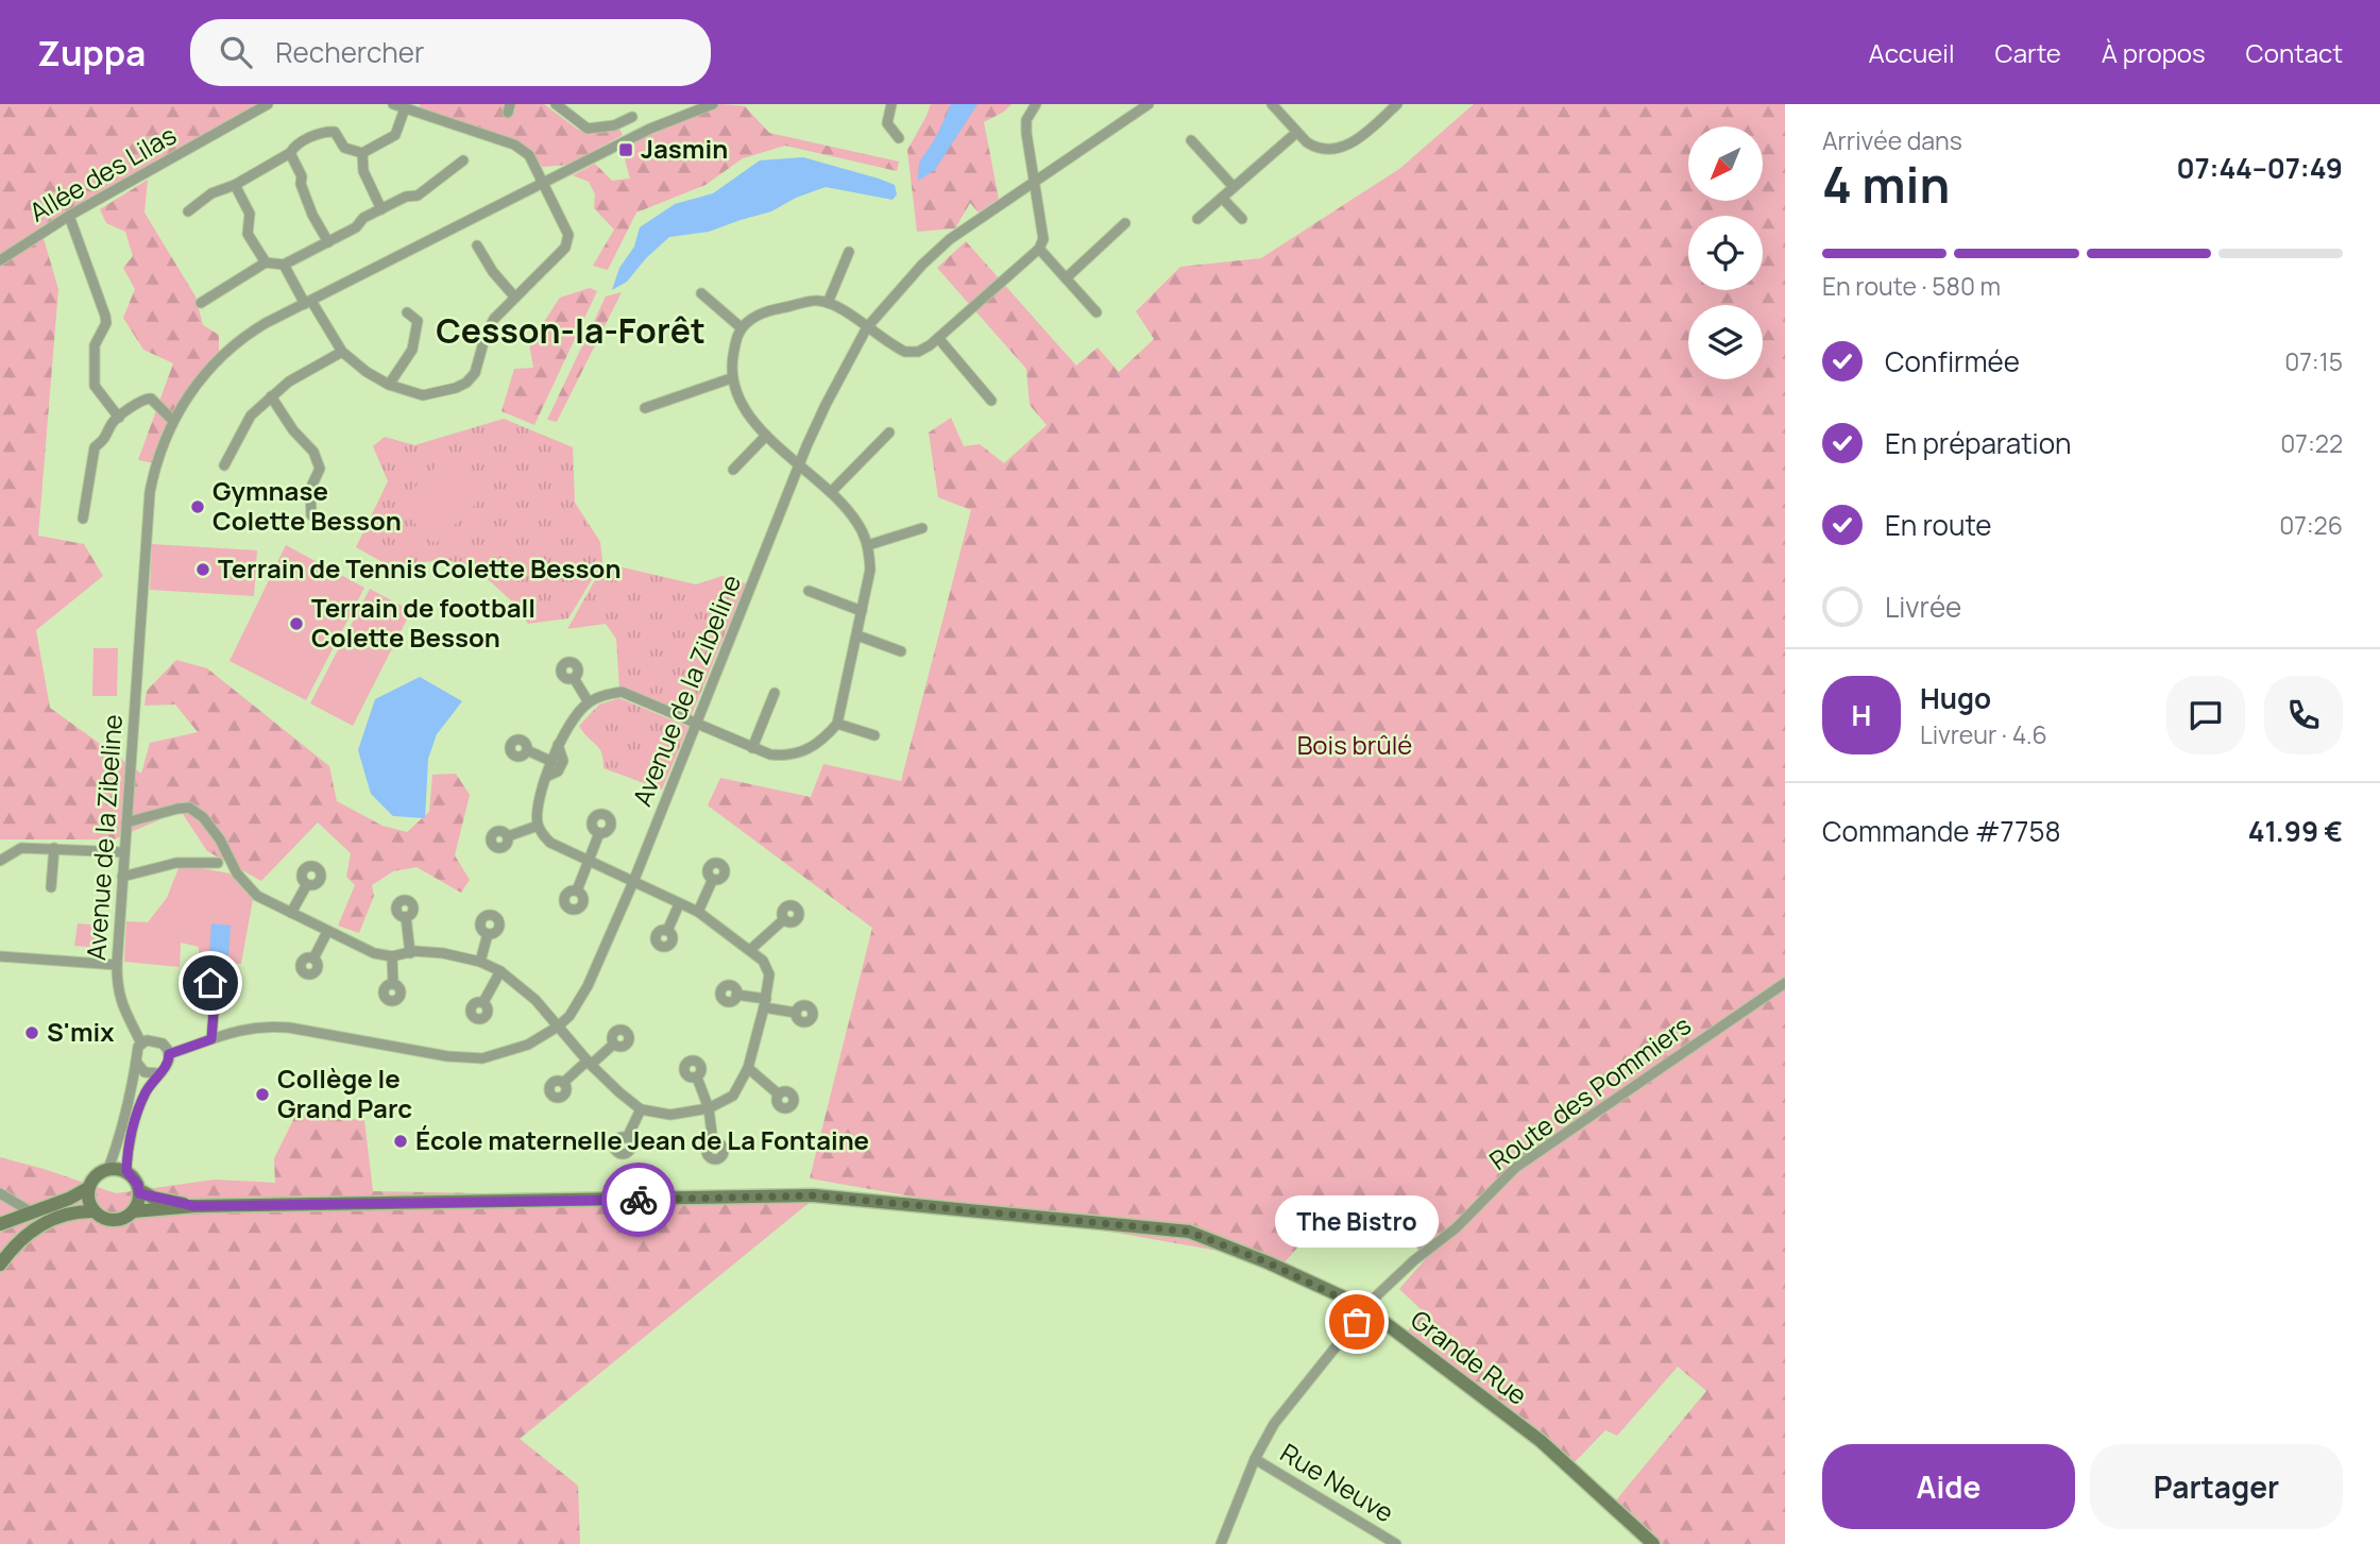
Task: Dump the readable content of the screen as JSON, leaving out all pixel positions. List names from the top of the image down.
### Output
{
  "streets": {
    "main road": ["Grande Rue"],
    "street": [
      "Allée des Lilas",
      "Avenue de la Zibeline",
      "Route des Pommiers",
      "Rue Neuve"
    ]
  },
  "crossings": [
    ["Route des Pommiers", "Grande Rue"],
    ["Route des Pommiers", "Rue Neuve"]
  ],
  "districts": ["Cesson-la-Forêt"],
  "parks": ["Bois brûlé"],
  "places": {
    "transit": ["Jasmin"],
    "other": [
      "Gymnase Colette Besson",
      "Terrain de Tennis Colette Besson",
      "Terrain de football Colette Besson",
      "S'mix",
      "Collège le Grand Parc",
      "École maternelle Jean de La Fontaine",
      "The Bistro"
    ]
  },
  "north": "bottom left",
  "page": {
    "header": "Zuppa",
    "search": "Rechercher",
    "nav": [
      "Accueil",
      "Carte",
      "À propos",
      "Contact"
    ],
    "heading": ["4 min", "Arrivée dans", "07:44–07:49"],
    "panel": [
      "Hugo",
      "Livreur · 4.6",
      "Commande #7758",
      "41.99 €"
    ],
    "bar": "En route · 580 m",
    "list": [
      ["Confirmée", "07:15"],
      ["En préparation", "07:22"],
      ["En route", "07:26"],
      "Livrée"
    ],
    "round": "H",
    "bubble": "The Bistro",
    "buttons": ["Aide", "Partager"]
  }
}
